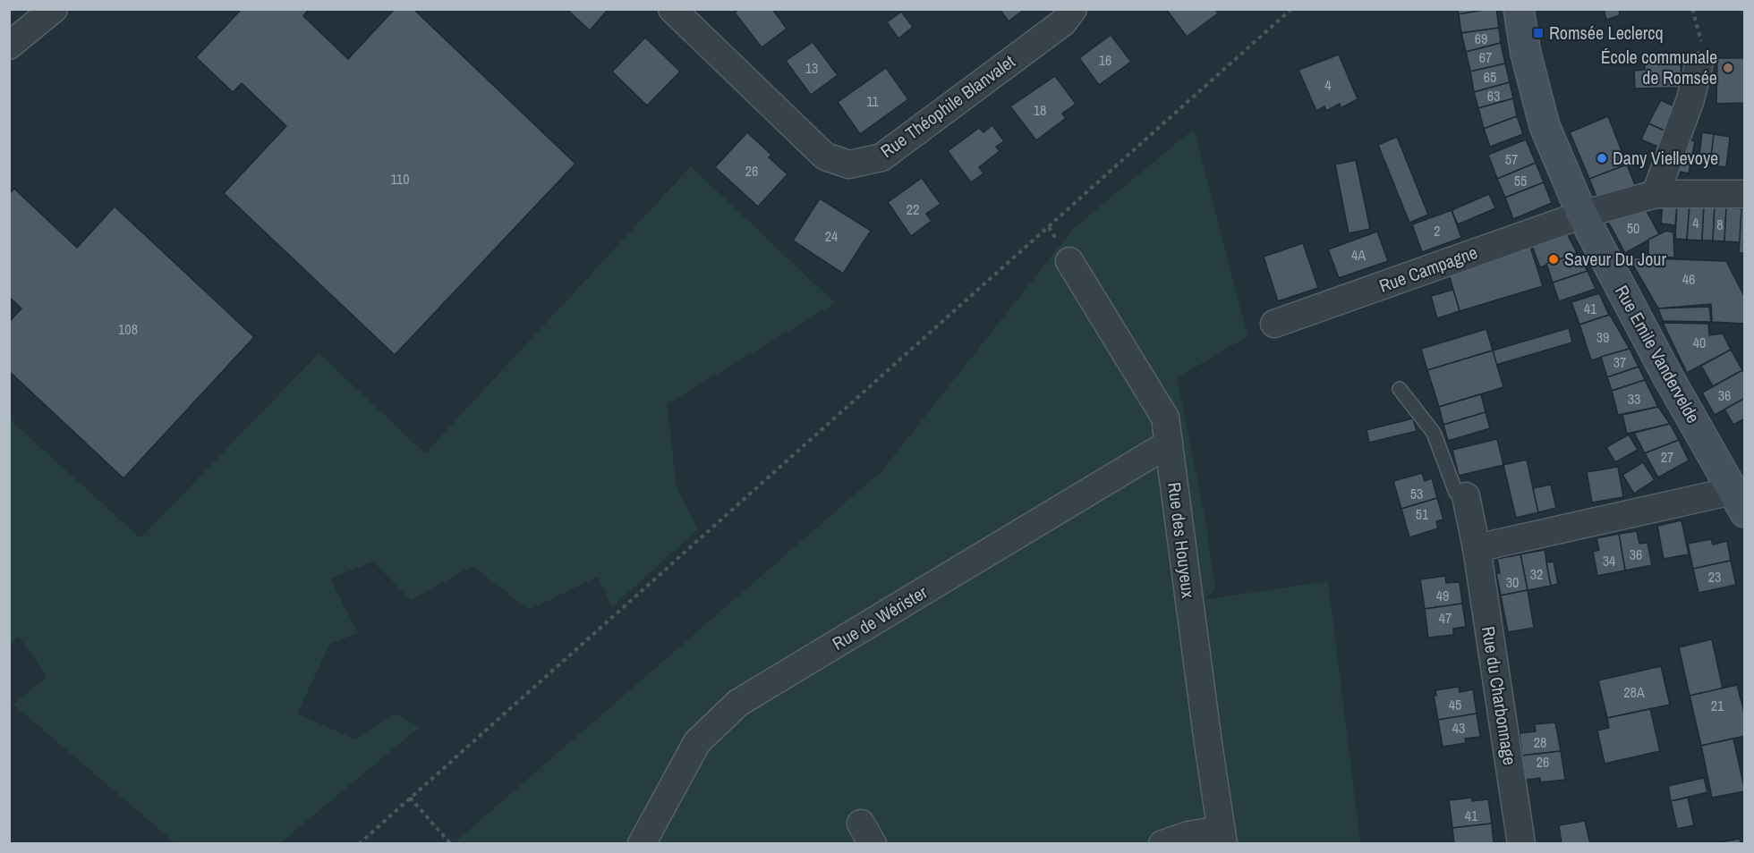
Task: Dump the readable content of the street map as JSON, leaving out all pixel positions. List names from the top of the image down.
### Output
{
  "streets": {
    "main road": ["Rue Emile Vandervelde"],
    "street": [
      "Rue Théophile Blanvalet",
      "Rue Campagne",
      "Rue des Houyeux",
      "Rue de Wérister",
      "Rue du Charbonnage"
    ]
  },
  "crossings": [
    ["Rue Campagne", "Rue Emile Vandervelde"],
    ["Rue des Houyeux", "Rue de Wérister"]
  ],
  "places": {
    "transit": ["Romsée Leclercq"],
    "other": ["École communale de Romsée", "Dany Viellevoye", "Saveur Du Jour"]
  },
  "house_numbers": [
    "69",
    "67",
    "16",
    "13",
    "65",
    "4",
    "63",
    "11",
    "18",
    "57",
    "26",
    "110",
    "55",
    "22",
    "4",
    "8",
    "50",
    "2",
    "24",
    "4A",
    "46",
    "41",
    "108",
    "39",
    "40",
    "37",
    "36",
    "33",
    "27",
    "53",
    "51",
    "36",
    "34",
    "32",
    "23",
    "30",
    "49",
    "47",
    "28A",
    "45",
    "21",
    "43",
    "28",
    "26",
    "41"
  ]
}
